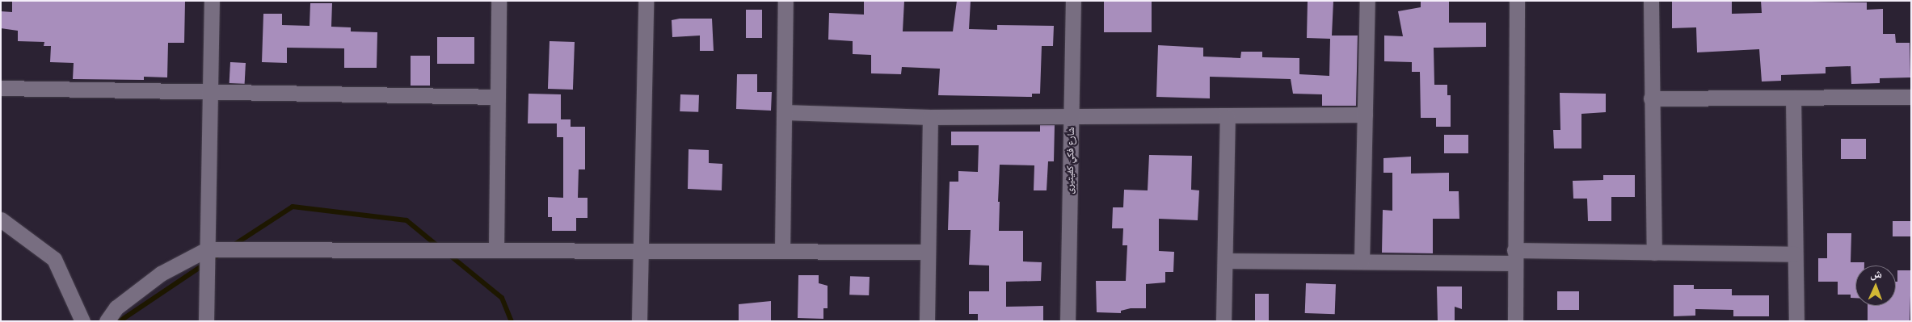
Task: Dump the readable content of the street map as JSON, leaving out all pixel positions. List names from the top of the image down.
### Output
{
  "streets": {
    "street": ["شارع فكي كفيتيرى"]
  },
  "north": "top"
}
